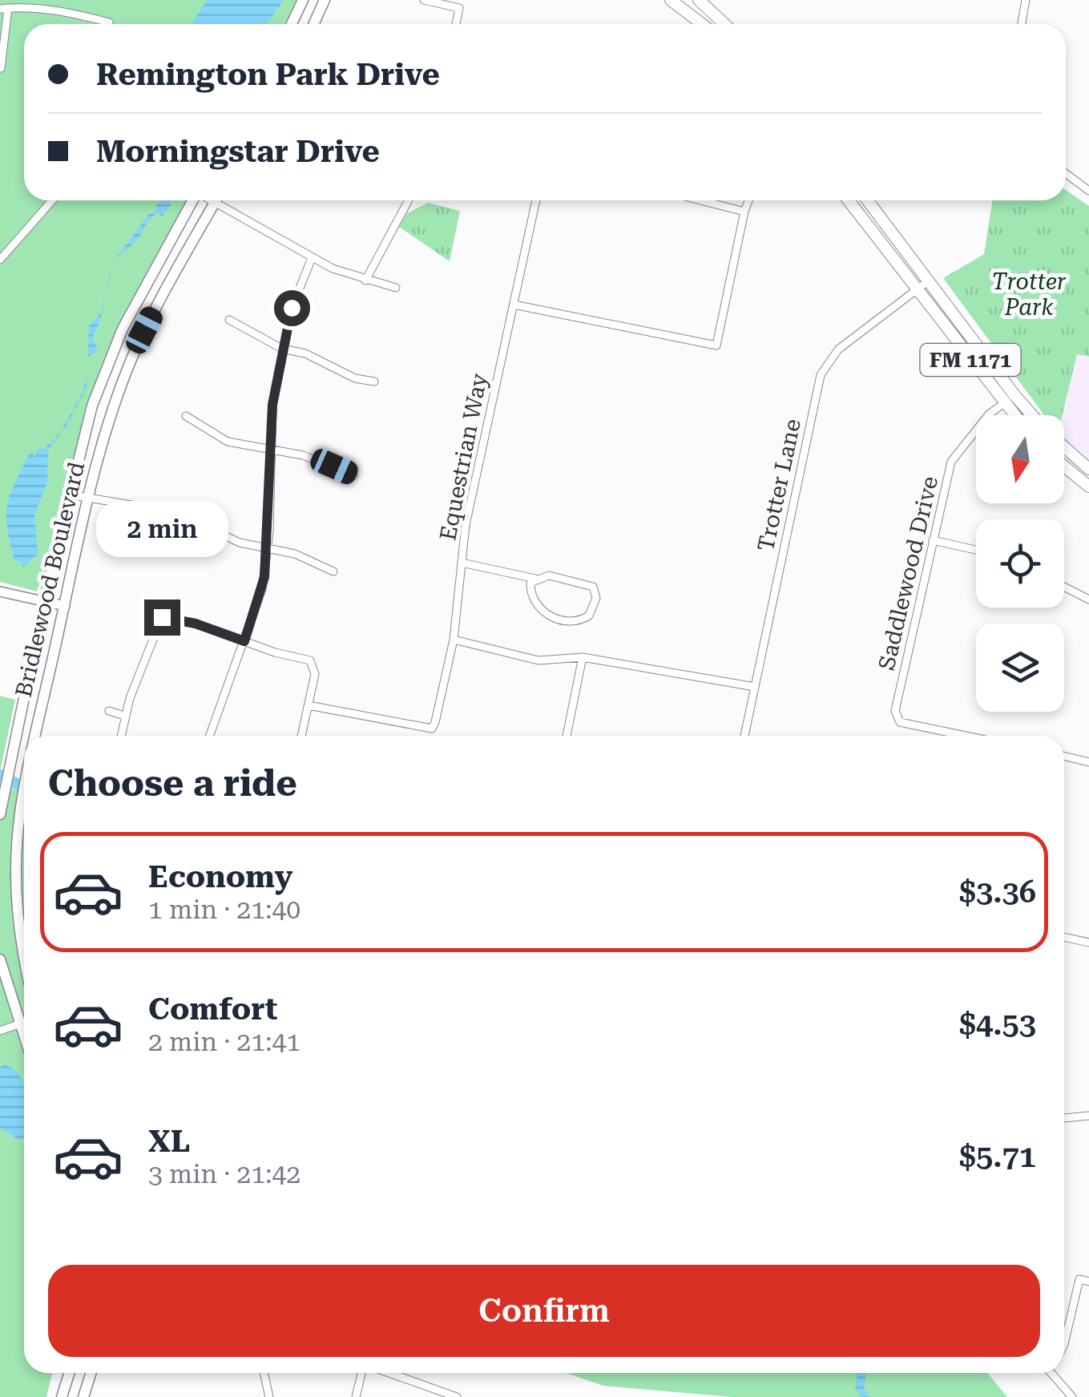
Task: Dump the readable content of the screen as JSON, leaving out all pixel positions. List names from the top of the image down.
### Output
{
  "streets": {
    "main road": ["FM 1171", "Bridlewood Boulevard"],
    "street": ["Equestrian Way", "Trotter Lane", "Saddlewood Drive"]
  },
  "crossings": [
    ["FM 1171", "Trotter Lane"],
    ["FM 1171", "Saddlewood Drive"]
  ],
  "parks": ["Trotter Park"],
  "north": "bottom",
  "page": {
    "banner": ["Remington Park Drive", "Morningstar Drive"],
    "bubble": "2 min",
    "heading": "Choose a ride",
    "list": [
      {
        "name": "Economy",
        "note": "1 min · 21:40",
        "value": "$3.36"
      },
      {
        "name": "Comfort",
        "note": "2 min · 21:41",
        "value": "$4.53"
      },
      {
        "name": "XL",
        "note": "3 min · 21:42",
        "value": "$5.71"
      }
    ],
    "buttons": "Confirm"
  }
}
